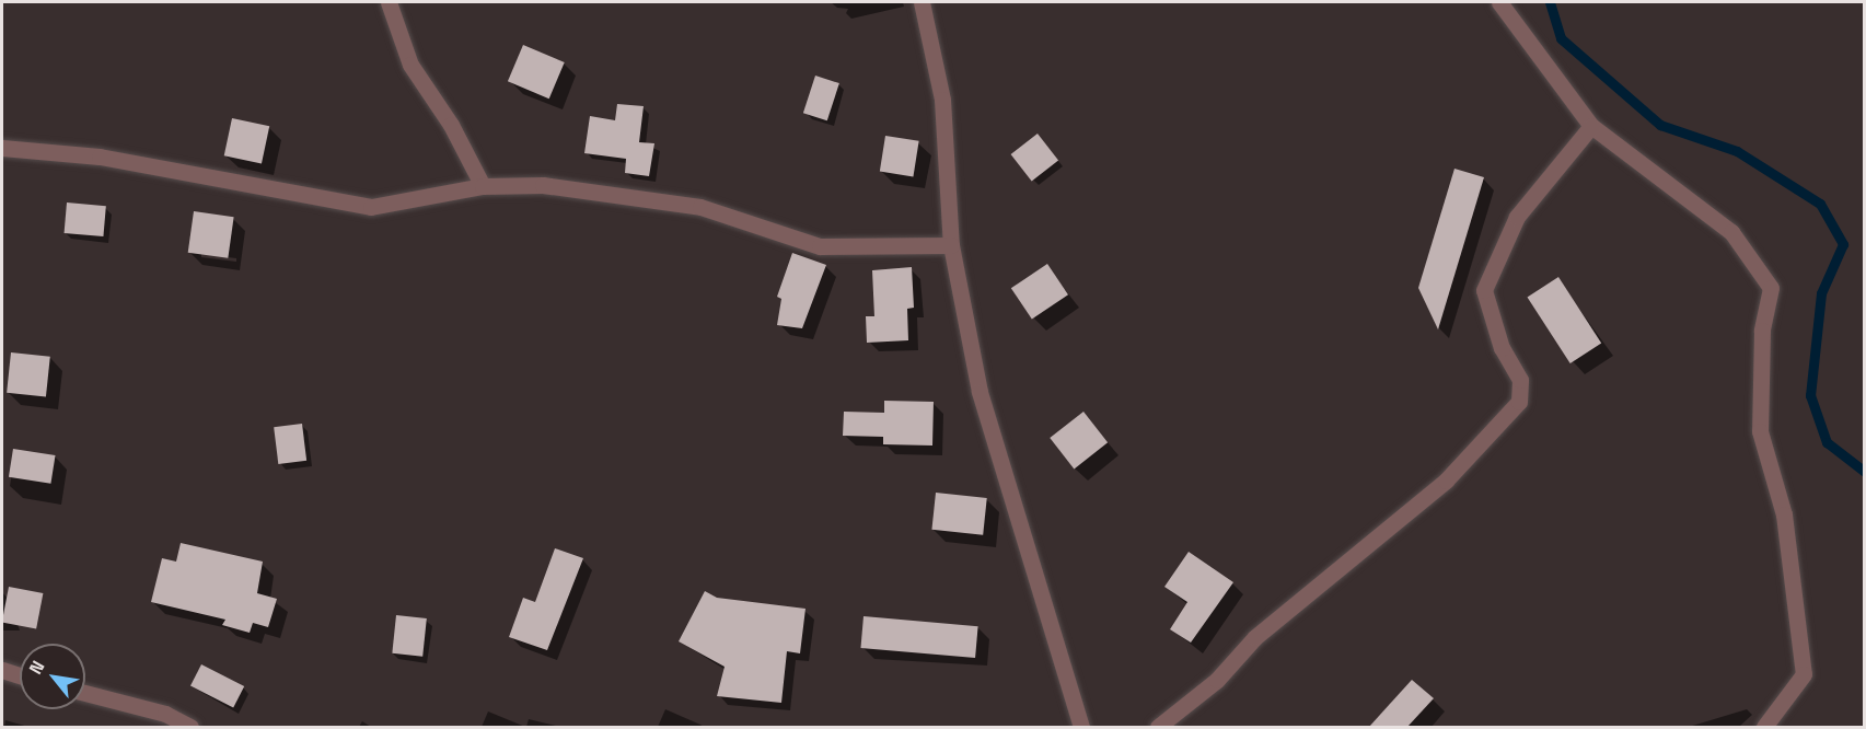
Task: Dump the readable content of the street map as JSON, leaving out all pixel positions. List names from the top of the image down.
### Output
{
  "north": "top left"
}
